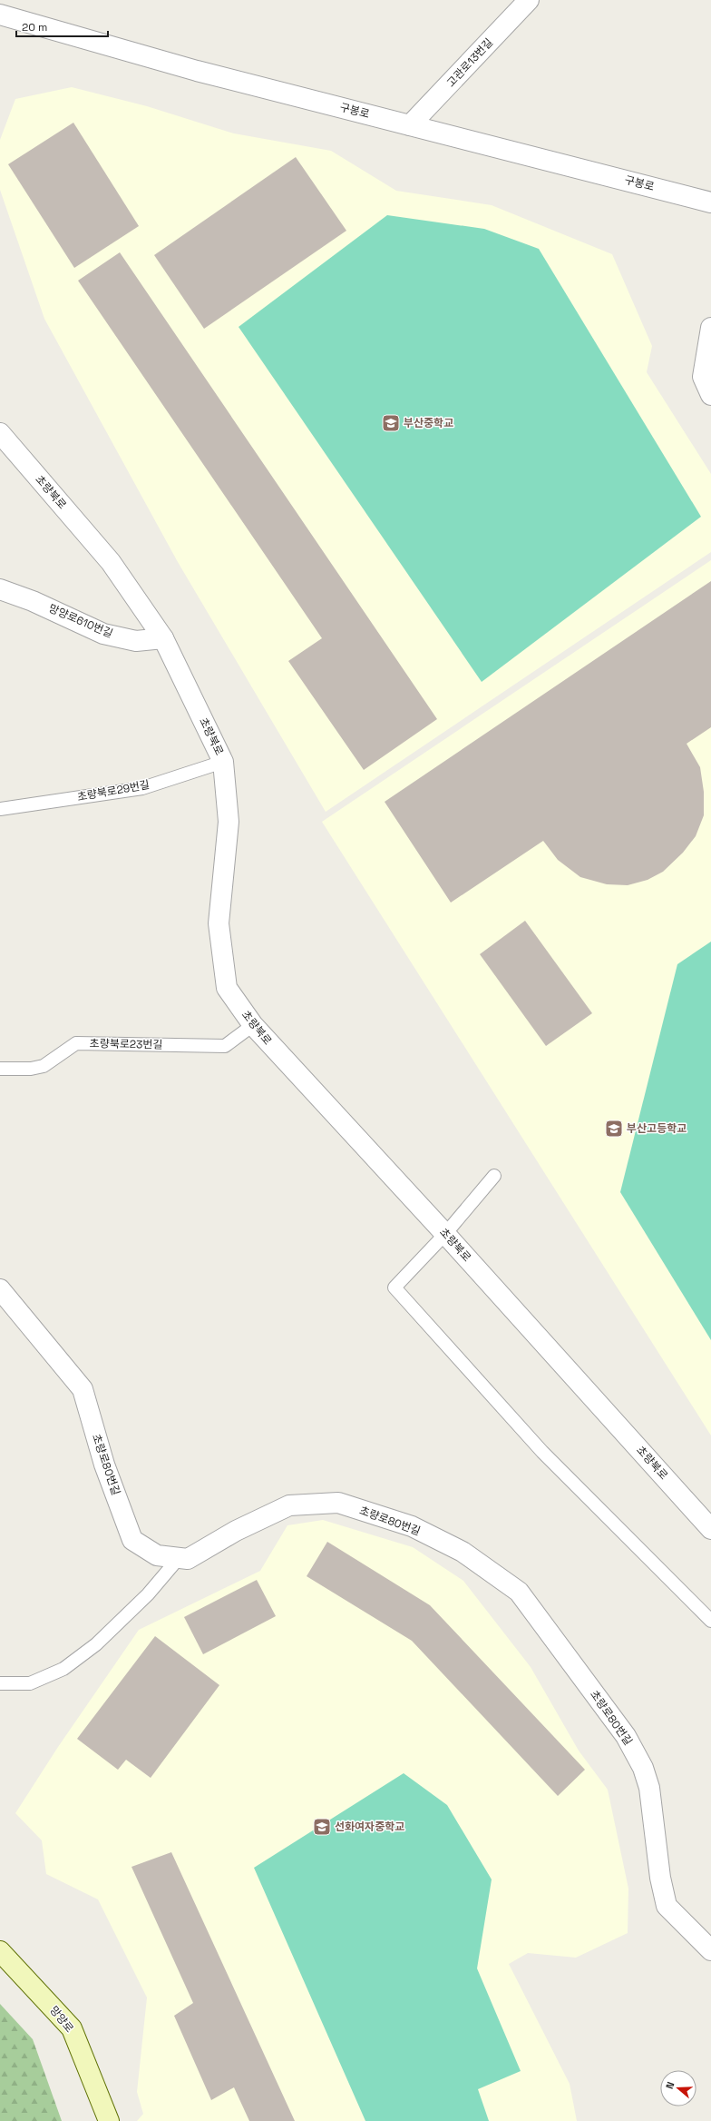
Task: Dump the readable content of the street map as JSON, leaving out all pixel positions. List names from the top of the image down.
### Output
{
  "streets": {
    "main road": ["망양로"],
    "street": [
      "고관로13번길",
      "구봉로",
      "초량북로",
      "망양로610번길",
      "초량로80번길"
    ],
    "lane": ["초량북로29번길", "초량북로23번길"]
  },
  "crossings": [
    ["고관로13번길", "구봉로"],
    ["초량북로", "망양로610번길"],
    ["초량북로", "초량북로29번길"],
    ["초량북로", "초량북로23번길"]
  ],
  "places": {
    "school or university": ["부산중학교", "부산고등학교", "선화여자중학교"]
  },
  "scale_bar": "20 m",
  "north": "left"
}
